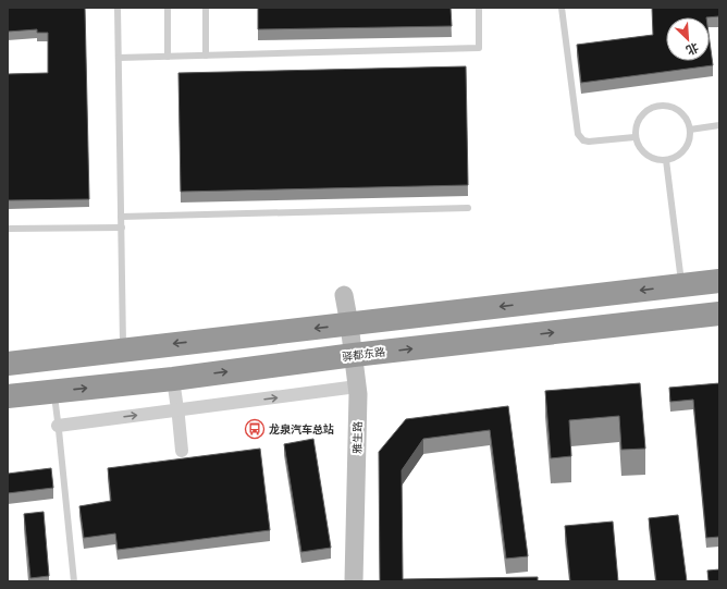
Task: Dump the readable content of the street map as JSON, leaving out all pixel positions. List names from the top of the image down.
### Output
{
  "streets": {
    "highway": ["驿都东路"],
    "street": ["雅生路"]
  },
  "crossings": [
    ["驿都东路", "雅生路"]
  ],
  "places": {
    "bus stop": ["龙泉汽车总站"]
  },
  "north": "bottom right"
}
